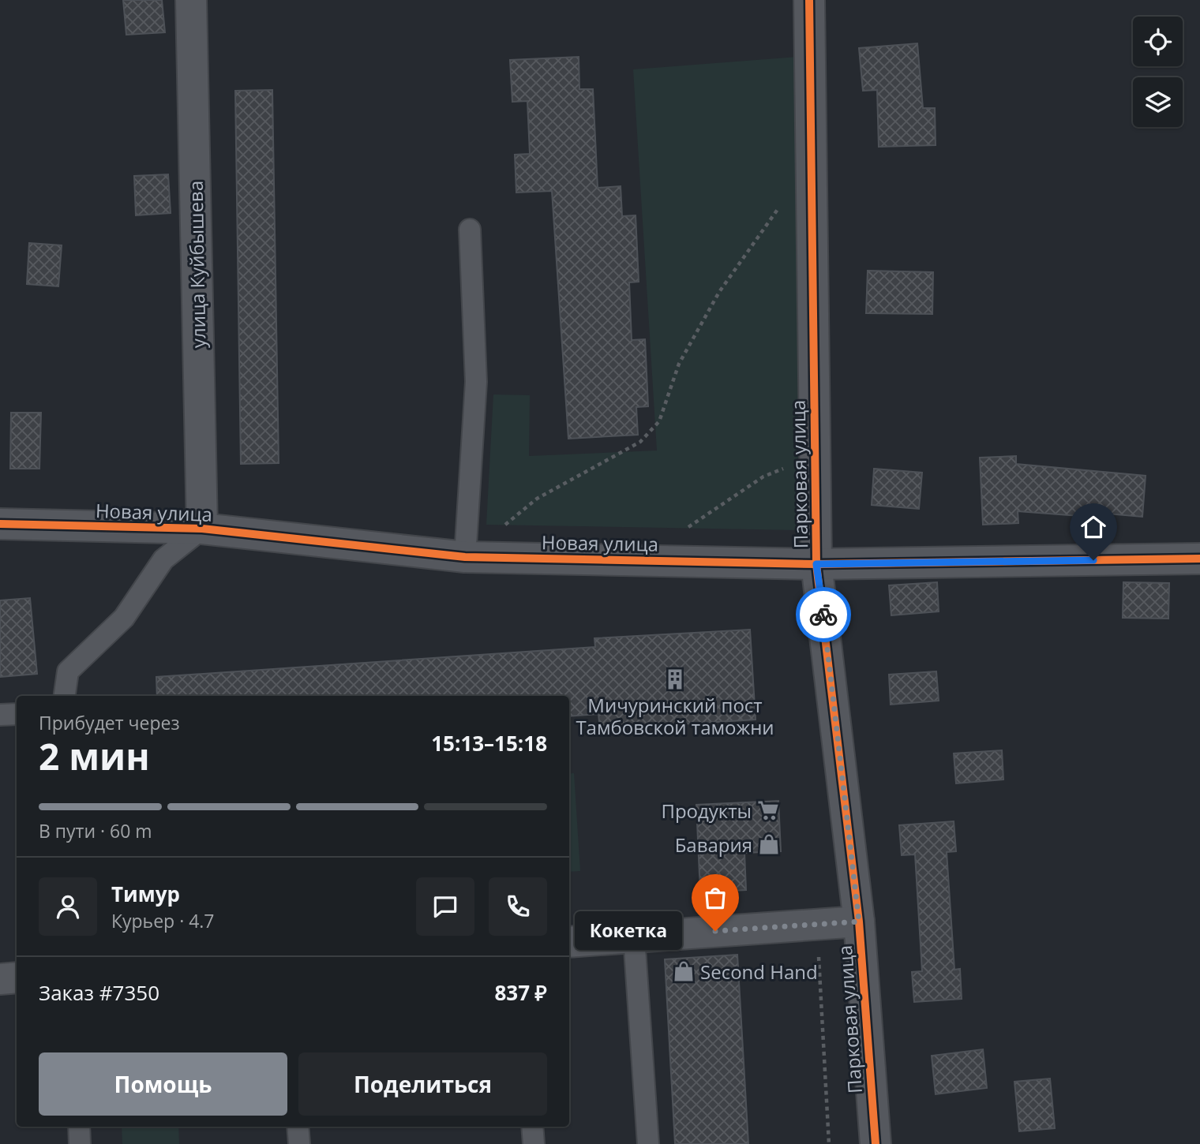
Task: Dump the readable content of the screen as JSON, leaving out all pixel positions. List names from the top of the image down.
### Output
{
  "streets": {
    "street": ["улица Куйбышева", "Парковая улица", "Новая улица"]
  },
  "crossings": [
    ["улица Куйбышева", "Новая улица"],
    ["Парковая улица", "Новая улица"]
  ],
  "places": {
    "building": ["Мичуринский пост Тамбовской таможни"],
    "supermarket": ["Продукты"],
    "shop": ["Бавария", "Second Hand"],
    "other": ["Кокетка"]
  },
  "page": {
    "heading": ["2 мин", "Прибудет через", "15:13–15:18"],
    "panel": [
      "Тимур",
      "Курьер · 4.7",
      "Заказ #7350",
      "837 ₽"
    ],
    "bar": "В пути · 60 m",
    "bubble": "Кокетка",
    "buttons": ["Помощь", "Поделиться"]
  }
}
